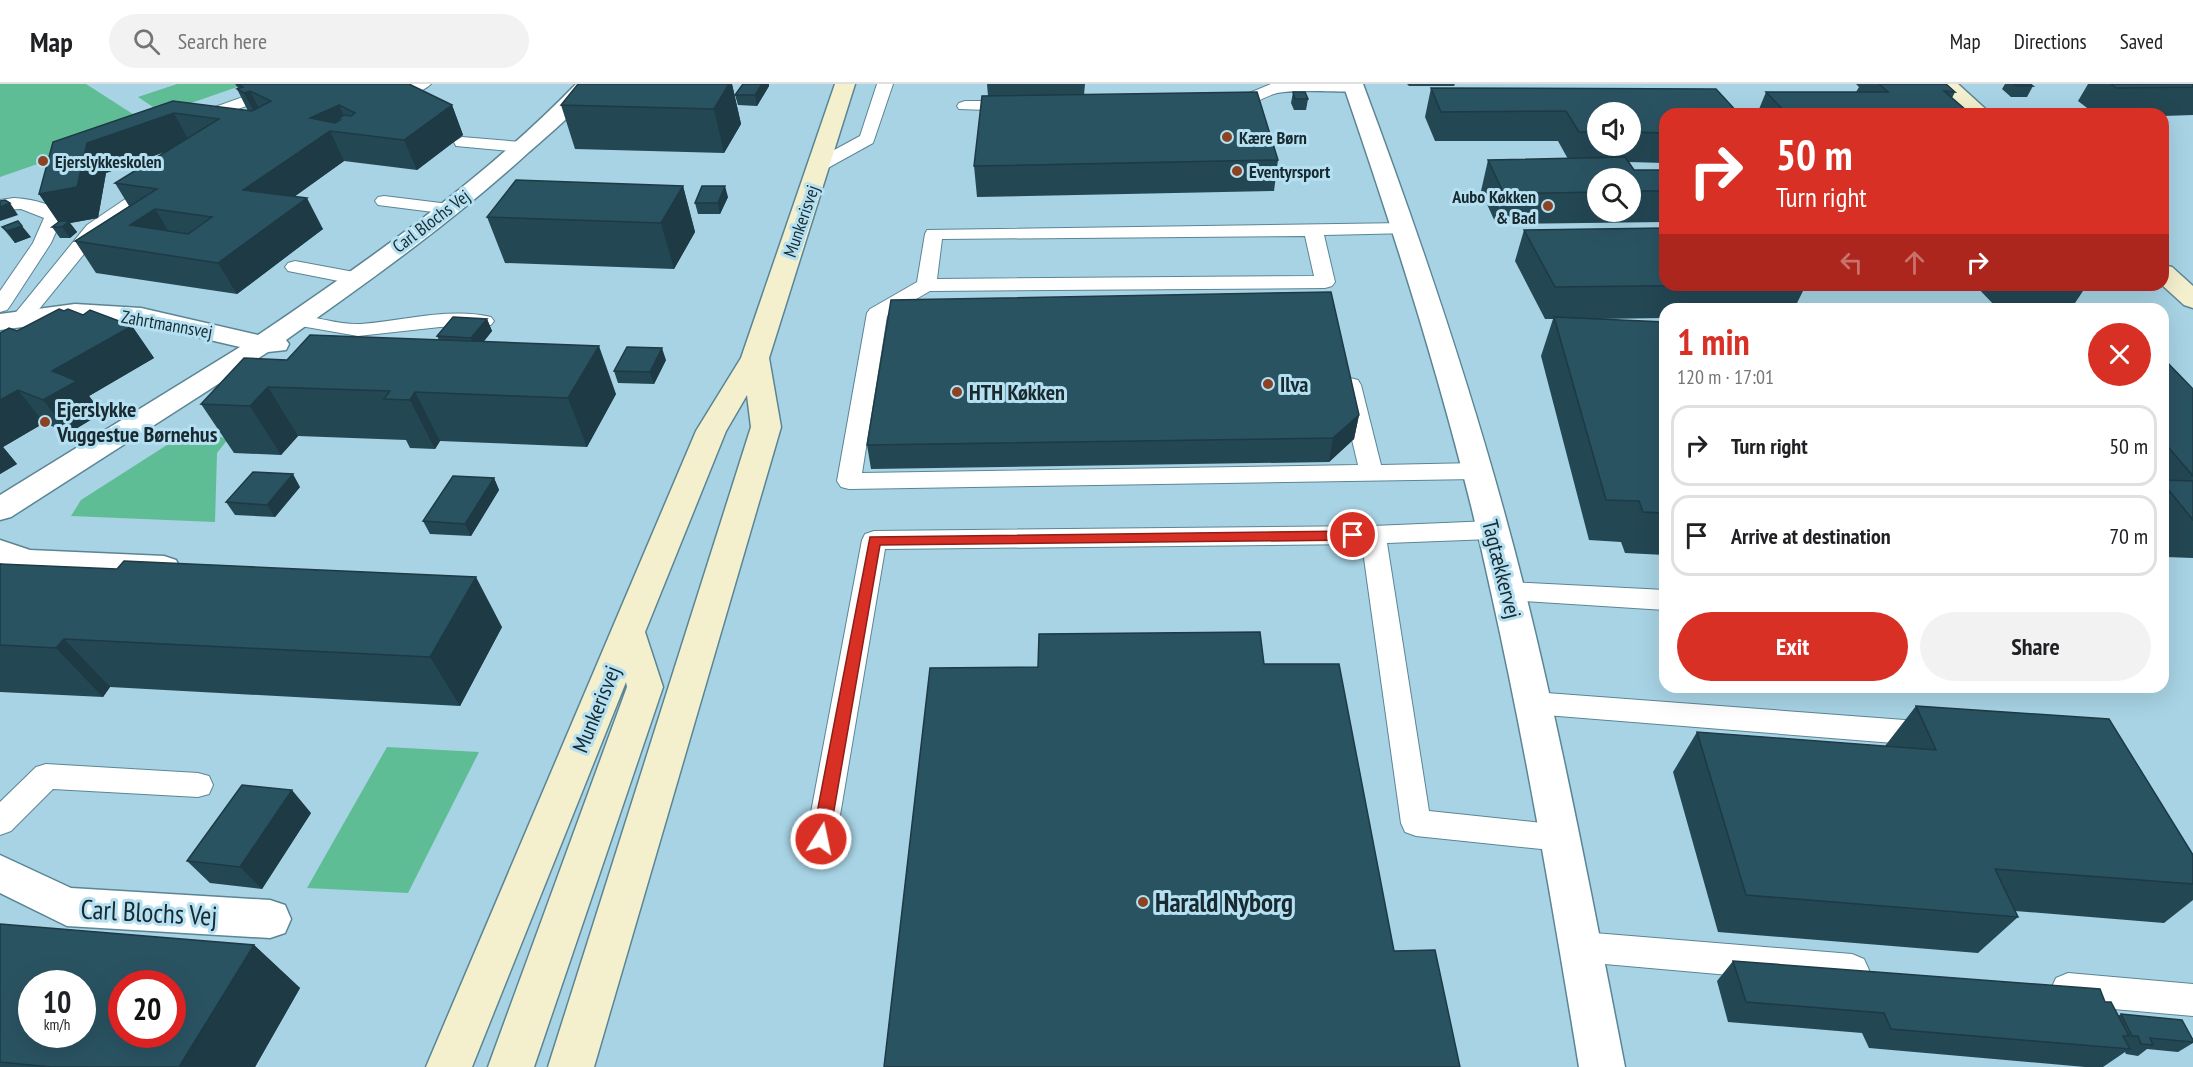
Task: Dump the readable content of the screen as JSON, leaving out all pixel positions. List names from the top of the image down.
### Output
{
  "streets": {
    "main road": ["Munkerisvej"],
    "street": ["Carl Blochs Vej", "Zahrtmannsvej", "Tagtækkervej"]
  },
  "crossings": [
    ["Carl Blochs Vej", "Zahrtmannsvej"]
  ],
  "places": [
    "Kære Børn",
    "Ejerslykkeskolen",
    "Eventyrsport",
    "Aubo Køkken & Bad",
    "Ilva",
    "HTH Køkken",
    "Ejerslykke Vuggestue Børnehus",
    "Harald Nyborg"
  ],
  "page": {
    "header": "Map",
    "search": "Search here",
    "nav": ["Map", "Directions", "Saved"],
    "turn": ["50 m", "Turn right"],
    "heading": ["1 min", "120 m · 17:01"],
    "list": [
      {
        "name": "Turn right",
        "value": "50 m"
      },
      {
        "name": "Arrive at destination",
        "value": "70 m"
      }
    ],
    "buttons": ["Exit", "Share"],
    "speed": "10 km/h",
    "limit": "20"
  }
}
